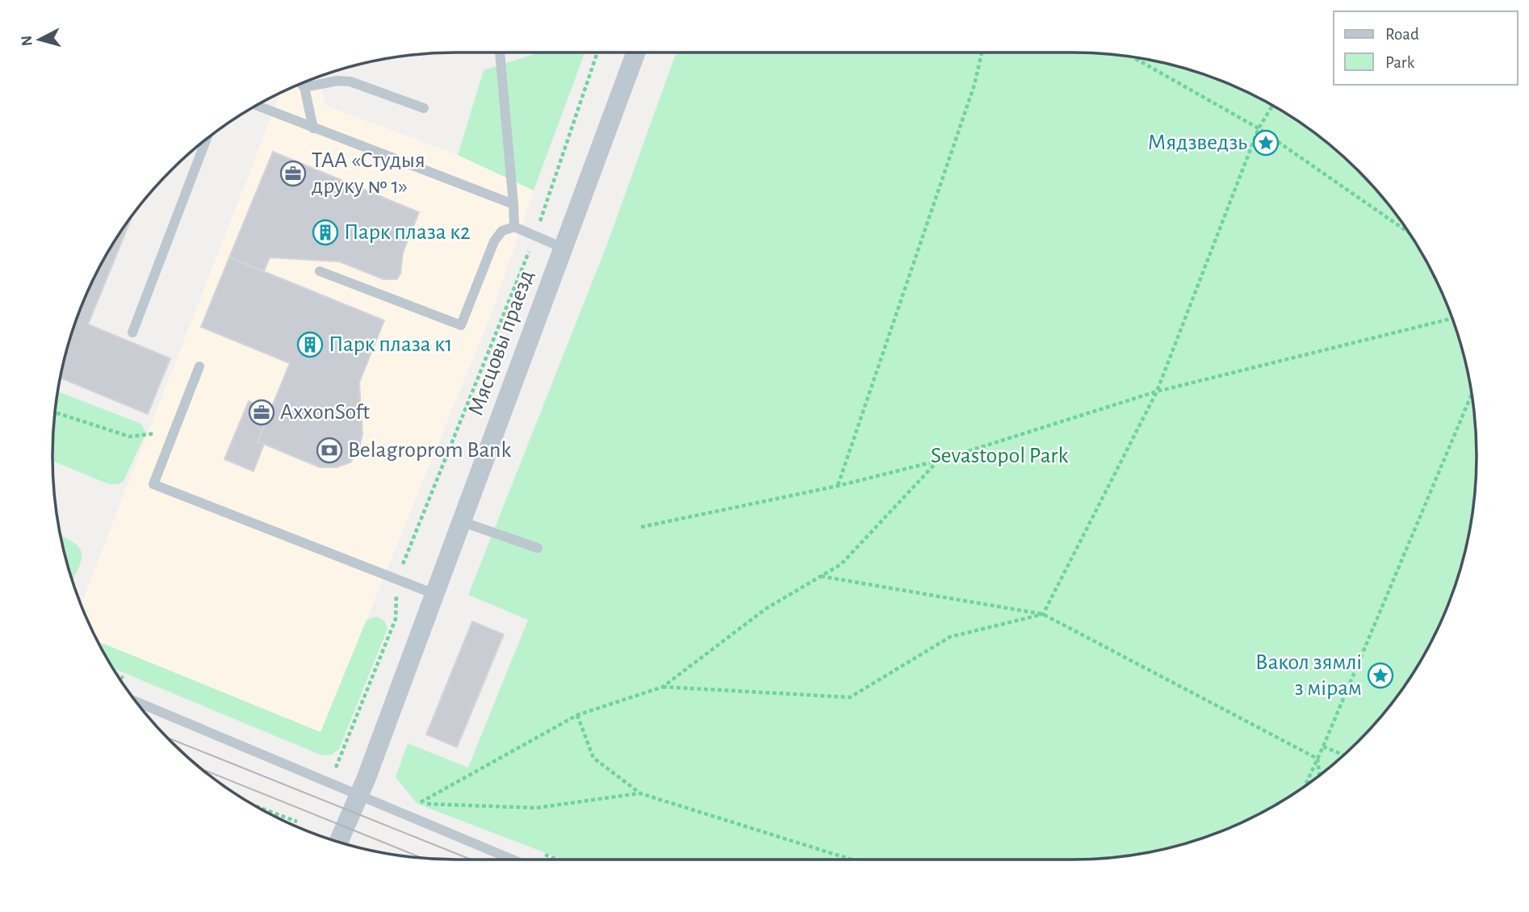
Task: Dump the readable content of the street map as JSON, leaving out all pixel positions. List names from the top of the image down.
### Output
{
  "streets": {
    "street": ["Мясцовы праезд"]
  },
  "parks": ["Sevastopol Park"],
  "places": {
    "place": ["Мядзведзь", "Вакол зямлі з мірам"],
    "office": ["ТАА «Студыя друку № 1»", "AxxonSoft"],
    "building": ["Парк плаза к2", "Парк плаза к1"],
    "bank": ["Belagroprom Bank"]
  },
  "legend": ["Road", "Park"],
  "north": "left"
}
